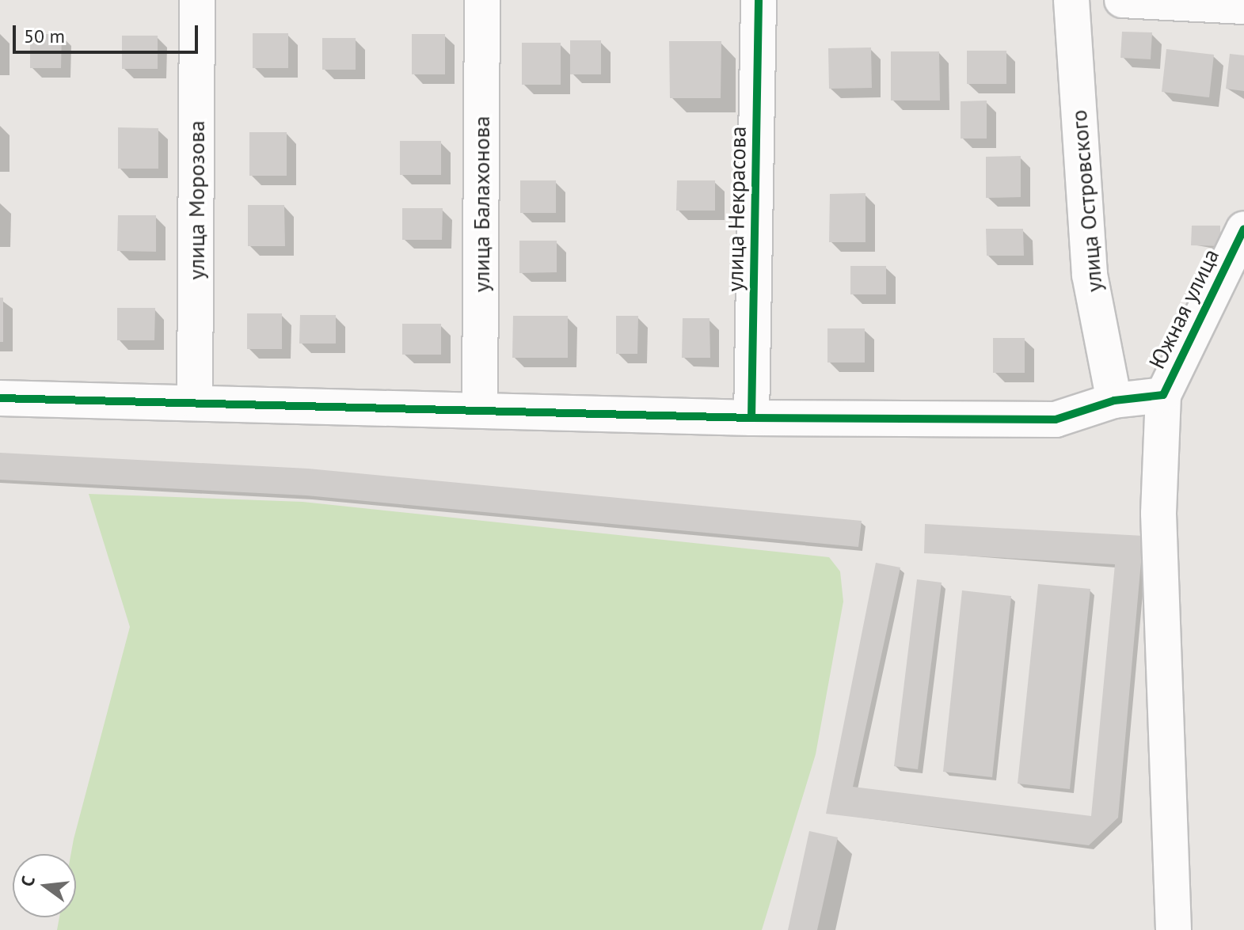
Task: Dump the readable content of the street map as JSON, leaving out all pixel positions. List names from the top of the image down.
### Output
{
  "streets": {
    "street": [
      "улица Морозова",
      "улица Островского",
      "улица Балахонова",
      "улица Некрасова",
      "Южная улица"
    ]
  },
  "crossings": [
    ["улица Морозова", "Южная улица"],
    ["улица Островского", "Южная улица"],
    ["улица Балахонова", "Южная улица"],
    ["улица Некрасова", "Южная улица"]
  ],
  "scale_bar": "50 m",
  "north": "left"
}
